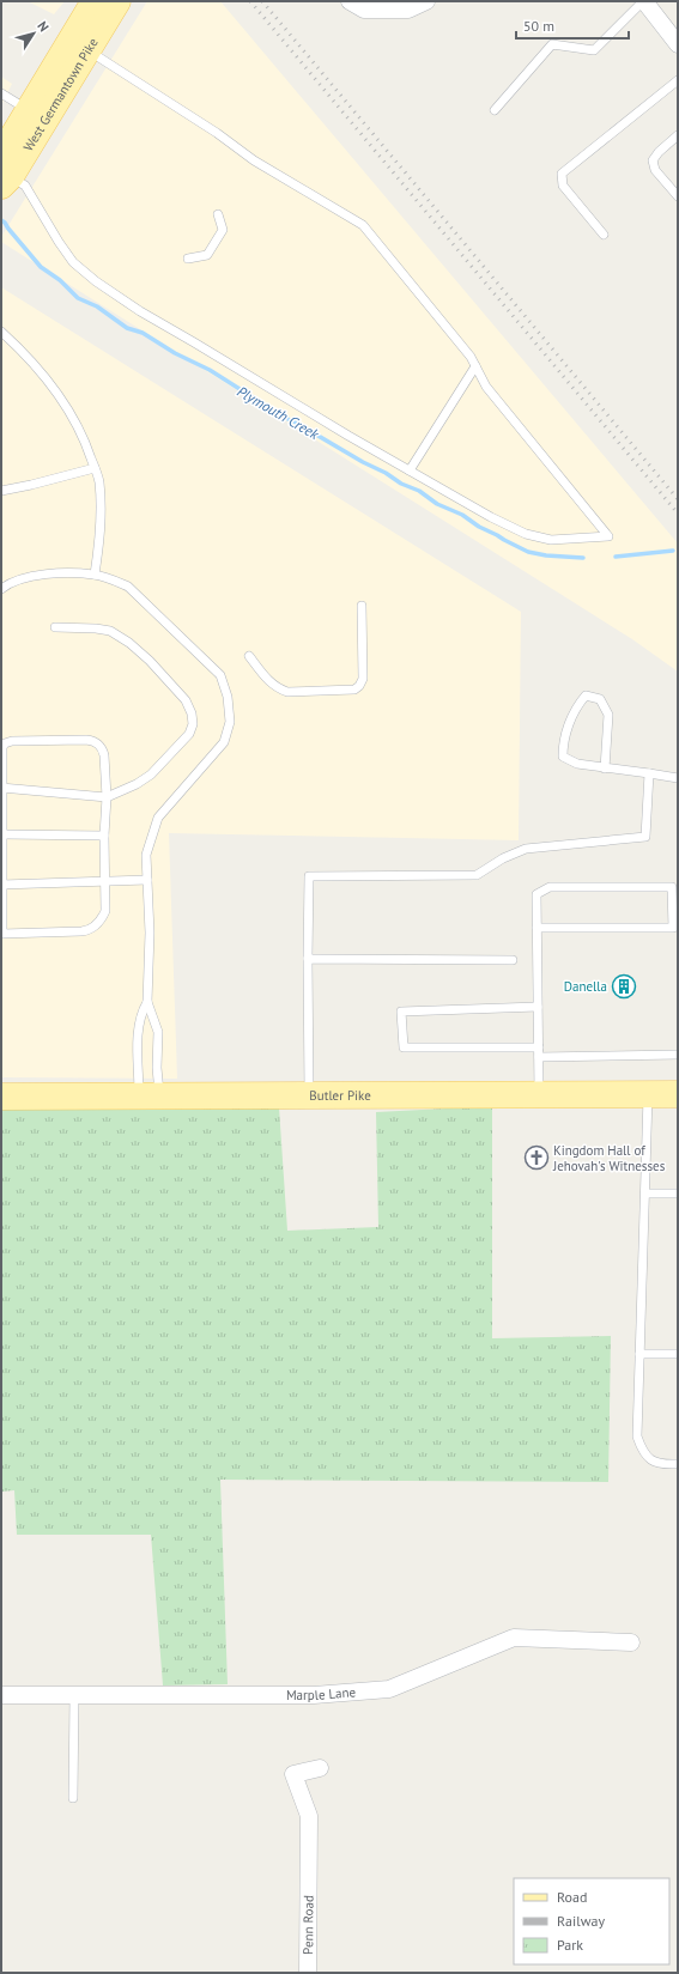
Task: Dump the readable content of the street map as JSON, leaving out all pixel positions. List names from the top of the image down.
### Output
{
  "streets": {
    "main road": ["West Germantown Pike", "Butler Pike"],
    "street": ["Marple Lane", "Penn Road"]
  },
  "water": ["Plymouth Creek"],
  "places": {
    "building": ["Danella"],
    "church": ["Kingdom Hall of Jehovah's Witnesses"]
  },
  "legend": ["Road", "Railway", "Park"],
  "scale_bar": "50 m",
  "north": "top right"
}
